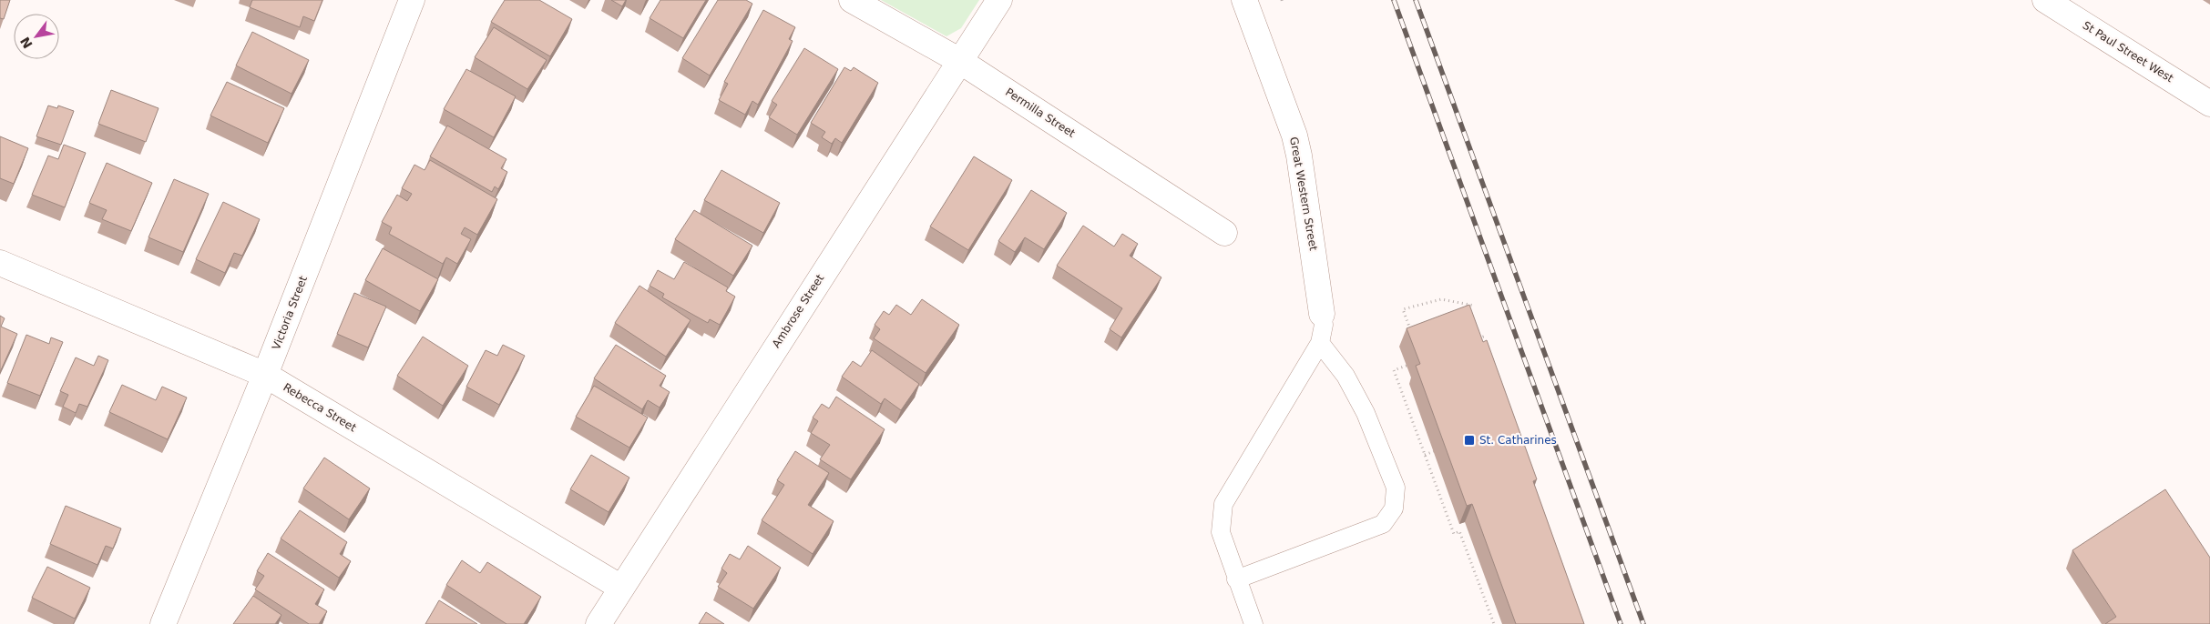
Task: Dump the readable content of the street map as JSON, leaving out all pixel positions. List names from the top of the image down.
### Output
{
  "streets": {
    "street": [
      "St Paul Street West",
      "Permilla Street",
      "Great Western Street",
      "Ambrose Street",
      "Victoria Street",
      "Rebecca Street"
    ]
  },
  "crossings": [
    ["Permilla Street", "Ambrose Street"],
    ["Ambrose Street", "Rebecca Street"],
    ["Victoria Street", "Rebecca Street"]
  ],
  "places": {
    "transit": ["St. Catharines"]
  },
  "north": "bottom left"
}
